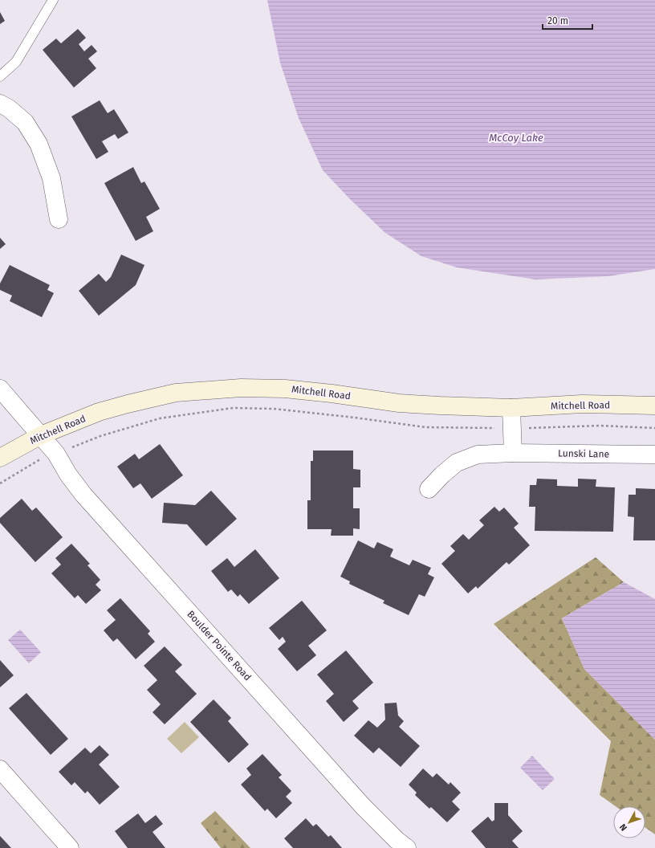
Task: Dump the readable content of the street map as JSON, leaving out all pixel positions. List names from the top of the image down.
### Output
{
  "streets": {
    "main road": ["Mitchell Road"],
    "street": ["Lunski Lane", "Boulder Pointe Road"]
  },
  "crossings": [
    ["Mitchell Road", "Boulder Pointe Road"]
  ],
  "water": ["McCoy Lake"],
  "scale_bar": "20 m",
  "north": "bottom left"
}
